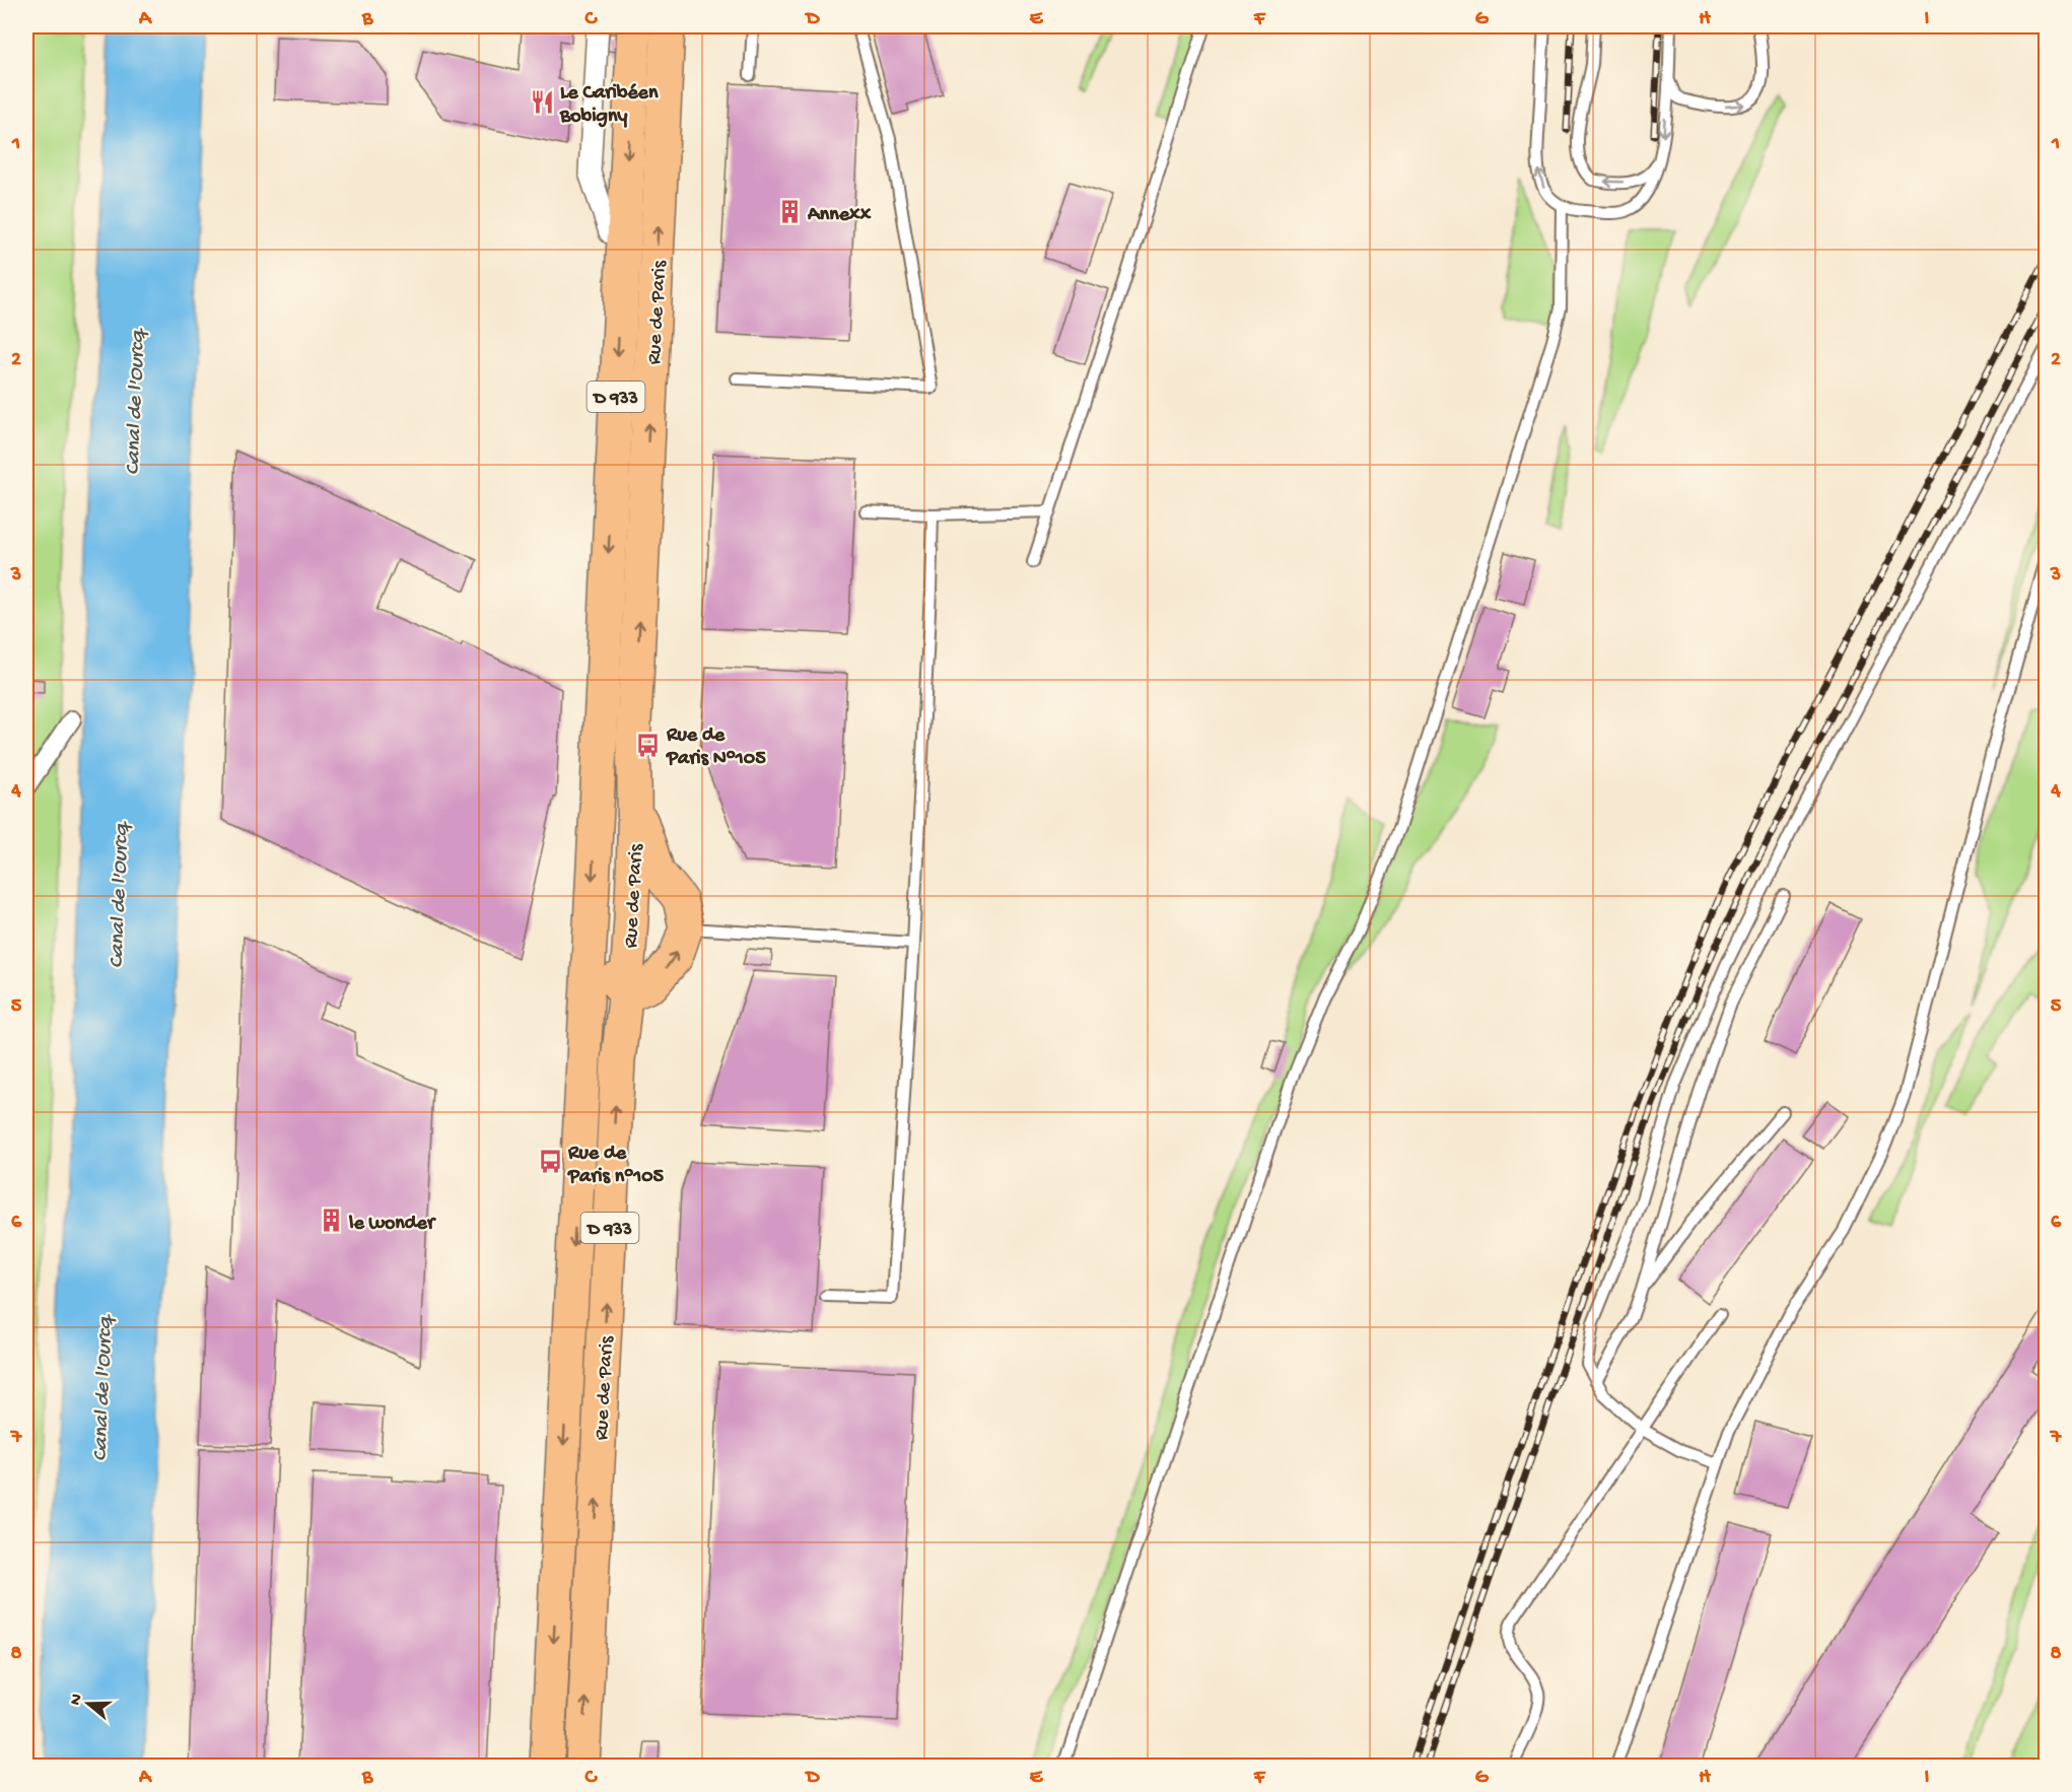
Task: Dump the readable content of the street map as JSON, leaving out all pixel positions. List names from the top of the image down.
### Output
{
  "streets": {
    "main road": ["Rue de Paris", "D 933"]
  },
  "water": ["Canal de l'Ourcq"],
  "places": {
    "restaurant": ["Le Caribéen Bobigny"],
    "building": ["Annexx", "le wonder"],
    "bus stop": ["Rue de Paris N°105", "Rue de Paris n°105"]
  },
  "north": "left",
  "grid": {
    "columns": [
      "A",
      "B",
      "C",
      "D",
      "E",
      "F",
      "G",
      "H",
      "I"
    ],
    "rows": [
      "1",
      "2",
      "3",
      "4",
      "5",
      "6",
      "7",
      "8"
    ]
  }
}
